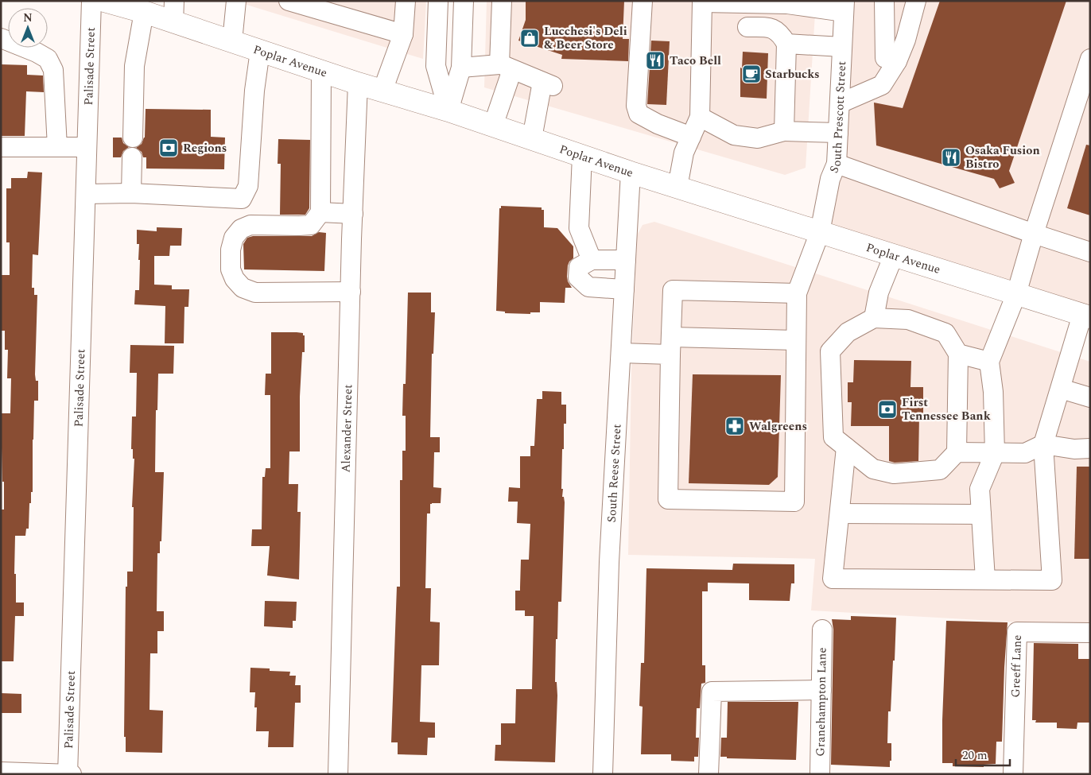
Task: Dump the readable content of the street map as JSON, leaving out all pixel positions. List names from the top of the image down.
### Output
{
  "streets": {
    "main road": ["Poplar Avenue"],
    "street": [
      "Palisade Street",
      "South Prescott Street",
      "Alexander Street",
      "South Reese Street",
      "Greeff Lane",
      "Granehampton Lane"
    ]
  },
  "crossings": [
    ["Poplar Avenue", "South Prescott Street"],
    ["Poplar Avenue", "Alexander Street"],
    ["Poplar Avenue", "South Reese Street"]
  ],
  "places": {
    "shop": ["Lucchesi's Deli & Beer Store"],
    "restaurant": ["Taco Bell", "Osaka Fusion Bistro"],
    "cafe": ["Starbucks"],
    "bank": ["Regions", "First Tennessee Bank"],
    "pharmacy": ["Walgreens"]
  },
  "scale_bar": "20 m",
  "north": "top"
}
